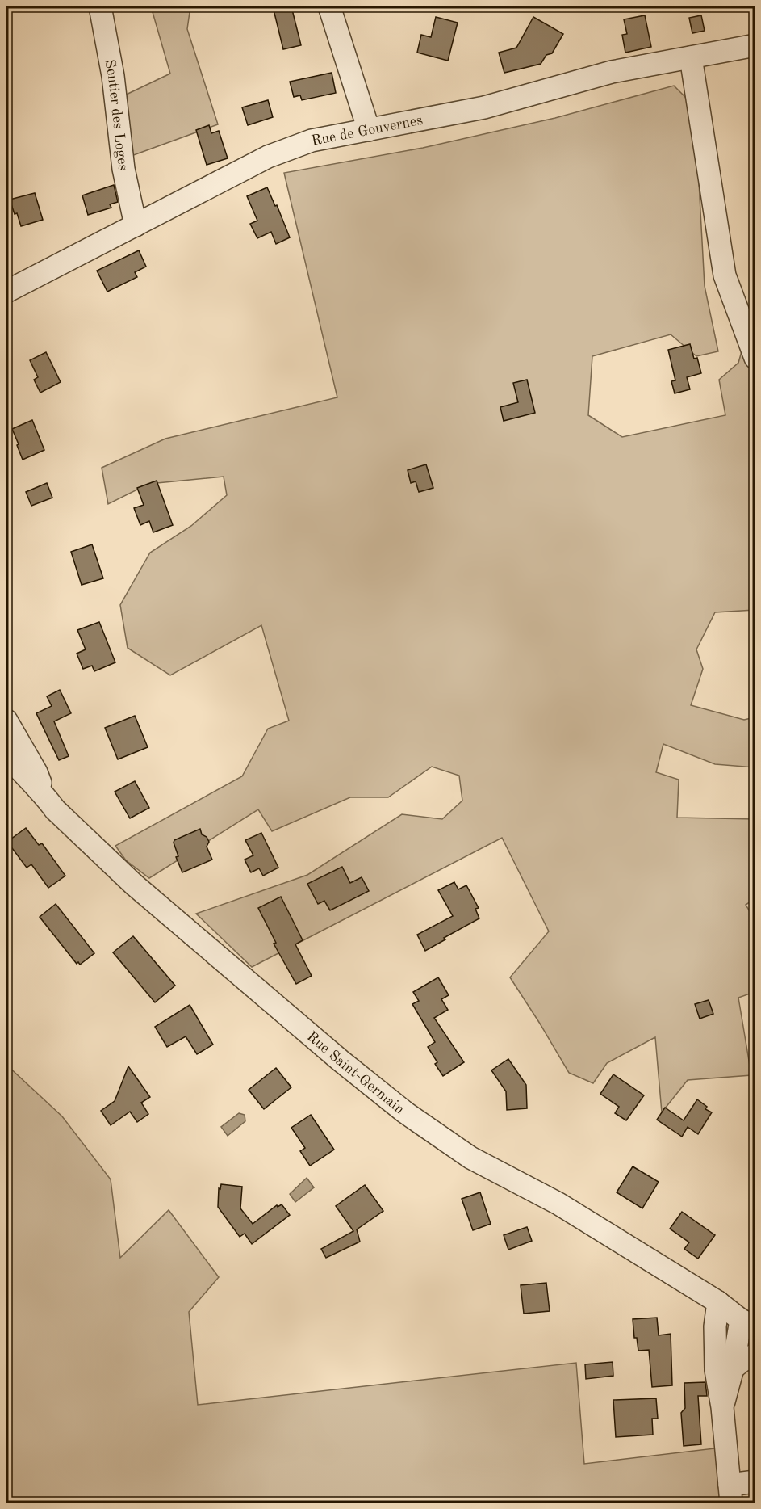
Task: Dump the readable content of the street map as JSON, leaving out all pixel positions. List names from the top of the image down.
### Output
{
  "streets": {
    "street": ["Sentier des Loges", "Rue de Gouvernes", "Rue Saint-Germain"]
  },
  "crossings": [
    ["Sentier des Loges", "Rue de Gouvernes"]
  ]
}
